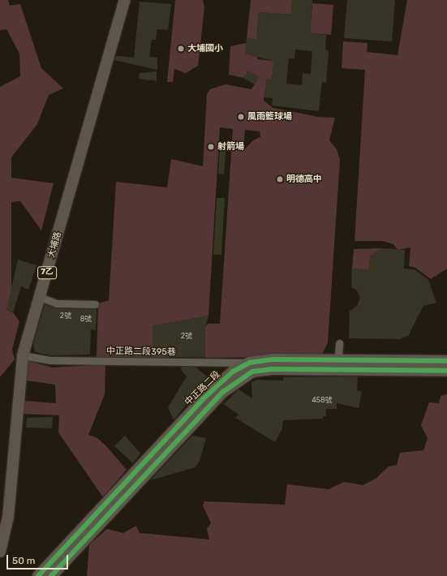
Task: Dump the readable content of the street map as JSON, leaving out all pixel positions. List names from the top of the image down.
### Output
{
  "streets": {
    "main road": ["大埔路", "7乙", "中正路二段"],
    "street": ["中正路二段395巷"]
  },
  "crossings": [
    ["大埔路", "中正路二段395巷"],
    ["中正路二段395巷", "中正路二段"]
  ],
  "places": [
    "大埔國小",
    "風雨籃球場",
    "射箭場",
    "明德高中"
  ],
  "house_numbers": [
    "2號",
    "8號",
    "2號",
    "458號"
  ],
  "scale_bar": "50 m"
}
